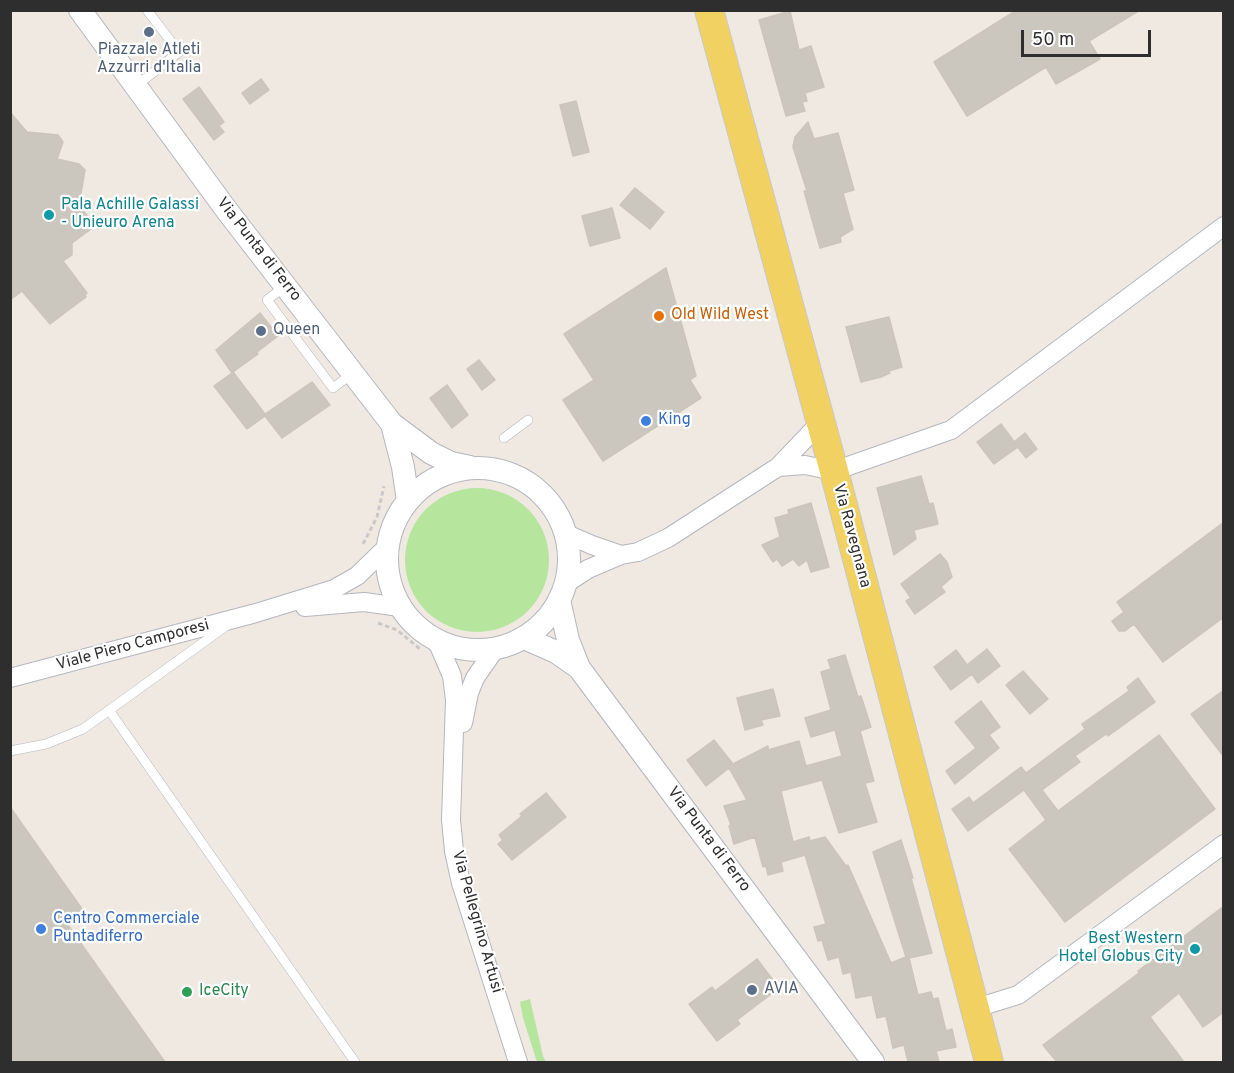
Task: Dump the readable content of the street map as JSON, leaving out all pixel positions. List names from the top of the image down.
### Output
{
  "streets": {
    "main road": ["Via Ravegnana"],
    "street": ["Via Punta di Ferro", "Viale Piero Camporesi", "Via Pellegrino Artusi"]
  },
  "crossings": [
    ["Via Punta di Ferro", "Viale Piero Camporesi"]
  ],
  "places": [
    "Piazzale Atleti Azzurri d'Italia",
    "Pala Achille Galassi - Unieuro Arena",
    "Old Wild West",
    "Queen",
    "King",
    "Centro Commerciale Puntadiferro",
    "Best Western Hotel Globus City",
    "AVIA",
    "IceCity"
  ],
  "scale_bar": "50 m"
}
